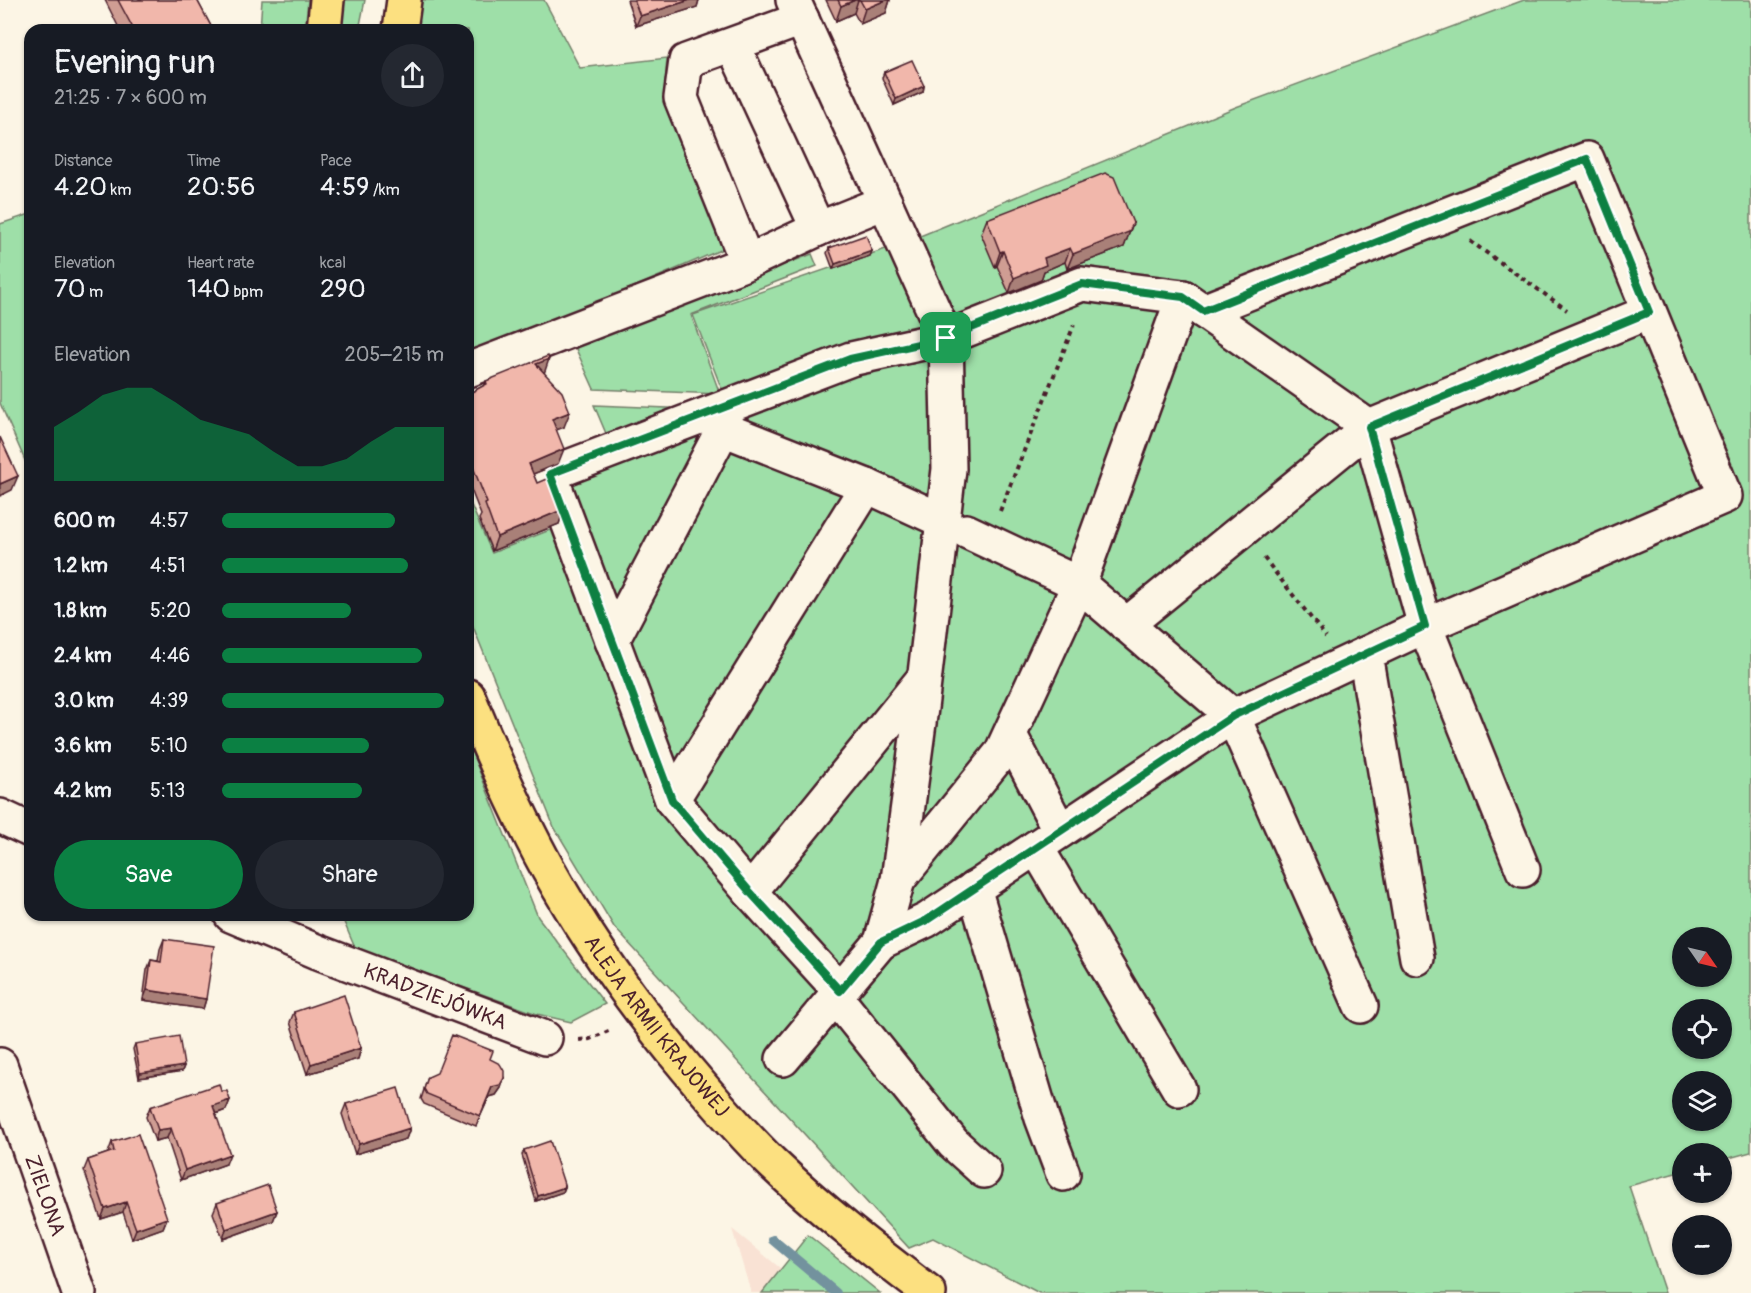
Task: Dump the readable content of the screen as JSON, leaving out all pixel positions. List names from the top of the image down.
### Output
{
  "streets": {
    "main road": ["ALEJA ARMII KRAJOWEJ"],
    "street": ["KRADZIEJÓWKA", "ZIELONA"]
  },
  "north": "bottom right",
  "page": {
    "heading": ["Evening run", "21:25 · 7 × 600 m"],
    "stats": [
      ["Distance", "4.20 km"],
      ["Time", "20:56"],
      ["Pace", "4:59 /km"],
      ["Elevation", "70 m"],
      ["Heart rate", "140 bpm"],
      ["kcal", "290"]
    ],
    "chart": ["Elevation", "205–215 m"],
    "list": [
      {
        "name": "600 m",
        "note": "4:57"
      },
      {
        "name": "1.2 km",
        "note": "4:51"
      },
      {
        "name": "1.8 km",
        "note": "5:20"
      },
      {
        "name": "2.4 km",
        "note": "4:46"
      },
      {
        "name": "3.0 km",
        "note": "4:39"
      },
      {
        "name": "3.6 km",
        "note": "5:10"
      },
      {
        "name": "4.2 km",
        "note": "5:13"
      }
    ],
    "buttons": ["Save", "Share"],
    "map_buttons": ["+", "−"]
  }
}
